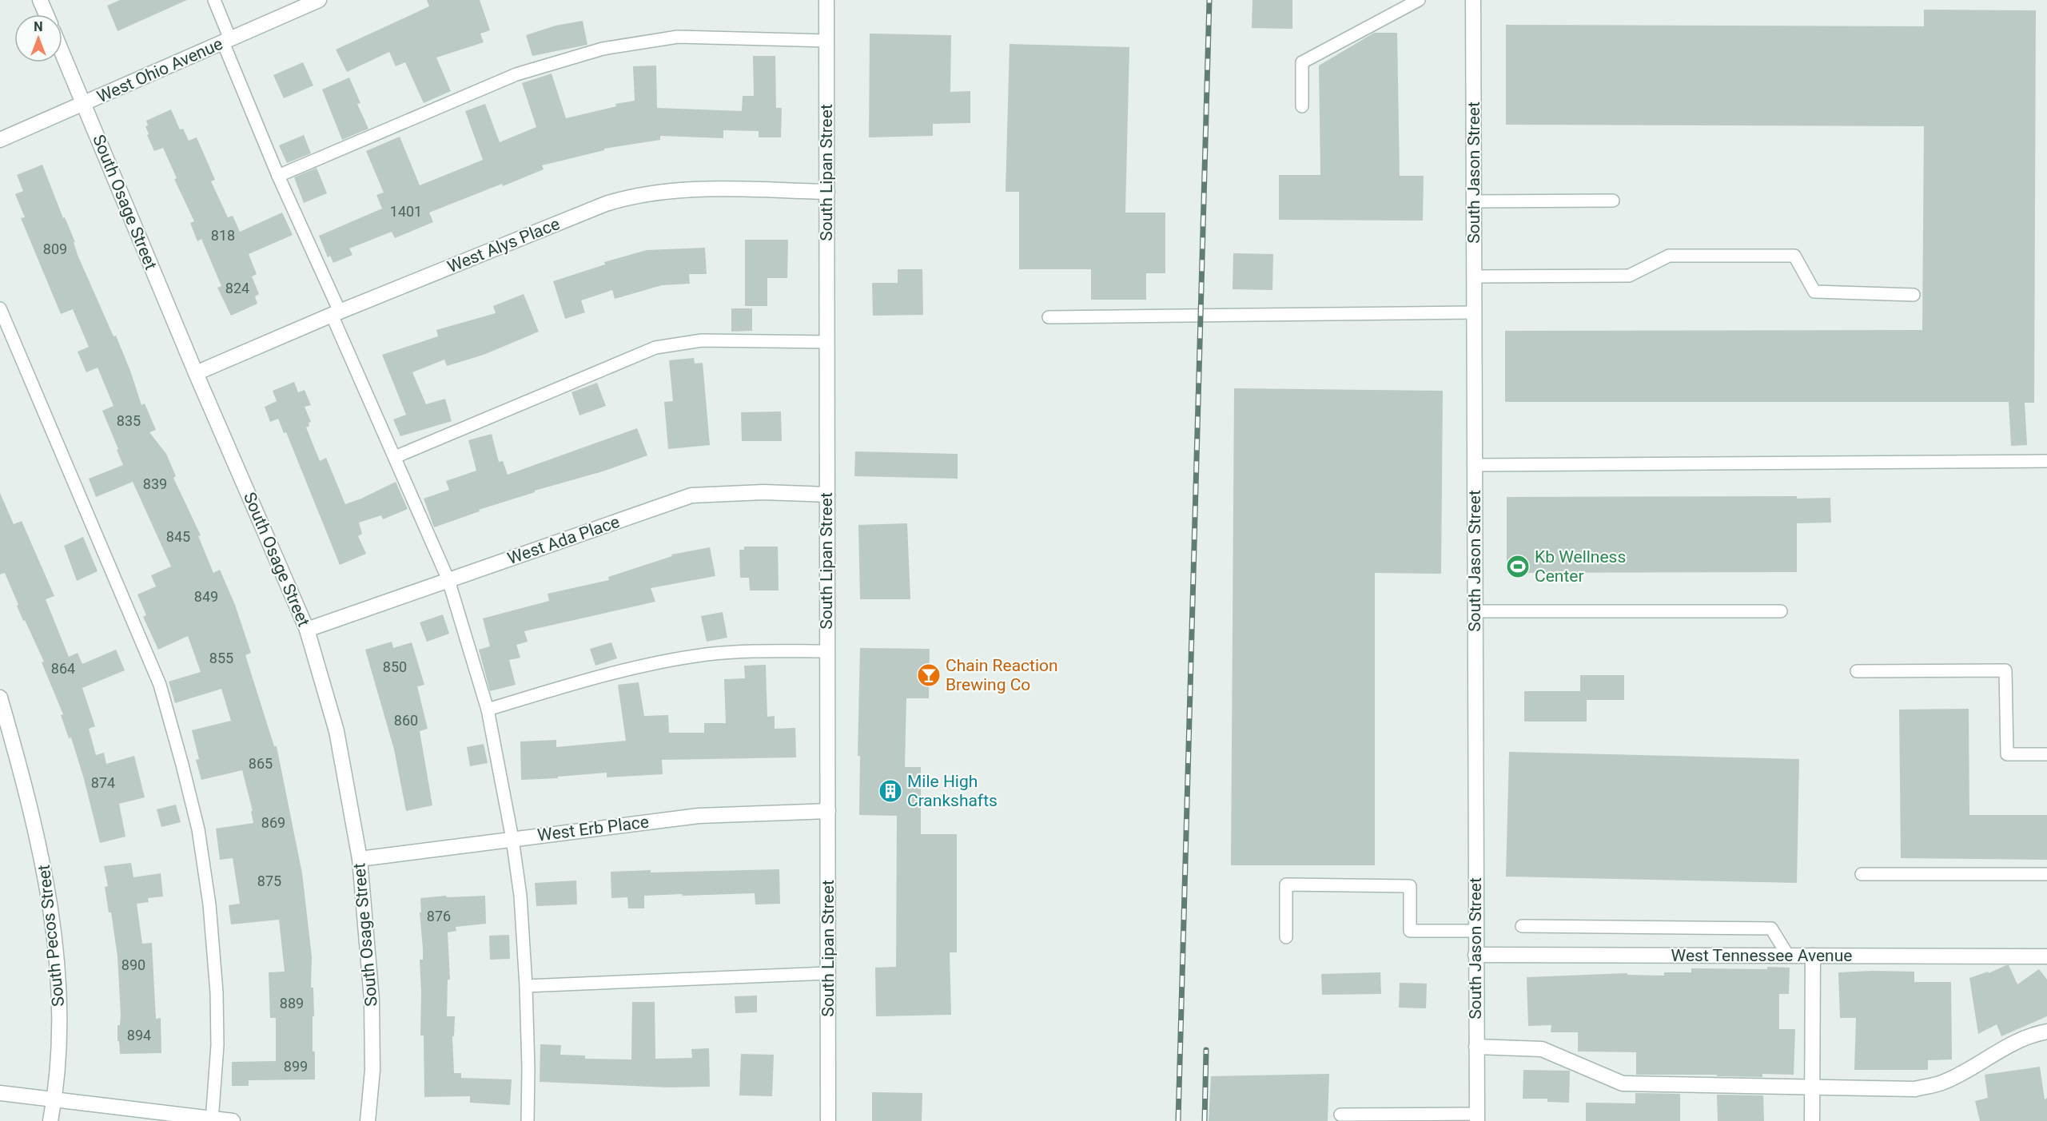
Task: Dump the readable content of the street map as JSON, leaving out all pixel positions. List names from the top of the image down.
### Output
{
  "streets": {
    "street": [
      "West Ohio Avenue",
      "South Lipan Street",
      "South Jason Street",
      "South Osage Street",
      "West Alys Place",
      "West Ada Place",
      "West Erb Place",
      "South Pecos Street",
      "West Tennessee Avenue"
    ]
  },
  "crossings": [
    ["West Ohio Avenue", "South Osage Street"],
    ["South Lipan Street", "West Alys Place"],
    ["South Lipan Street", "West Ada Place"],
    ["South Lipan Street", "West Erb Place"],
    ["South Jason Street", "West Tennessee Avenue"],
    ["South Osage Street", "West Alys Place"],
    ["South Osage Street", "West Ada Place"],
    ["South Osage Street", "West Erb Place"]
  ],
  "places": {
    "sports": ["Kb Wellness Center"],
    "bar": ["Chain Reaction Brewing Co"],
    "building": ["Mile High Crankshafts"]
  },
  "house_numbers": [
    "1401",
    "818",
    "809",
    "824",
    "835",
    "839",
    "845",
    "849",
    "855",
    "850",
    "864",
    "860",
    "865",
    "874",
    "869",
    "875",
    "876",
    "890",
    "889",
    "894",
    "899"
  ],
  "north": "top"
}
